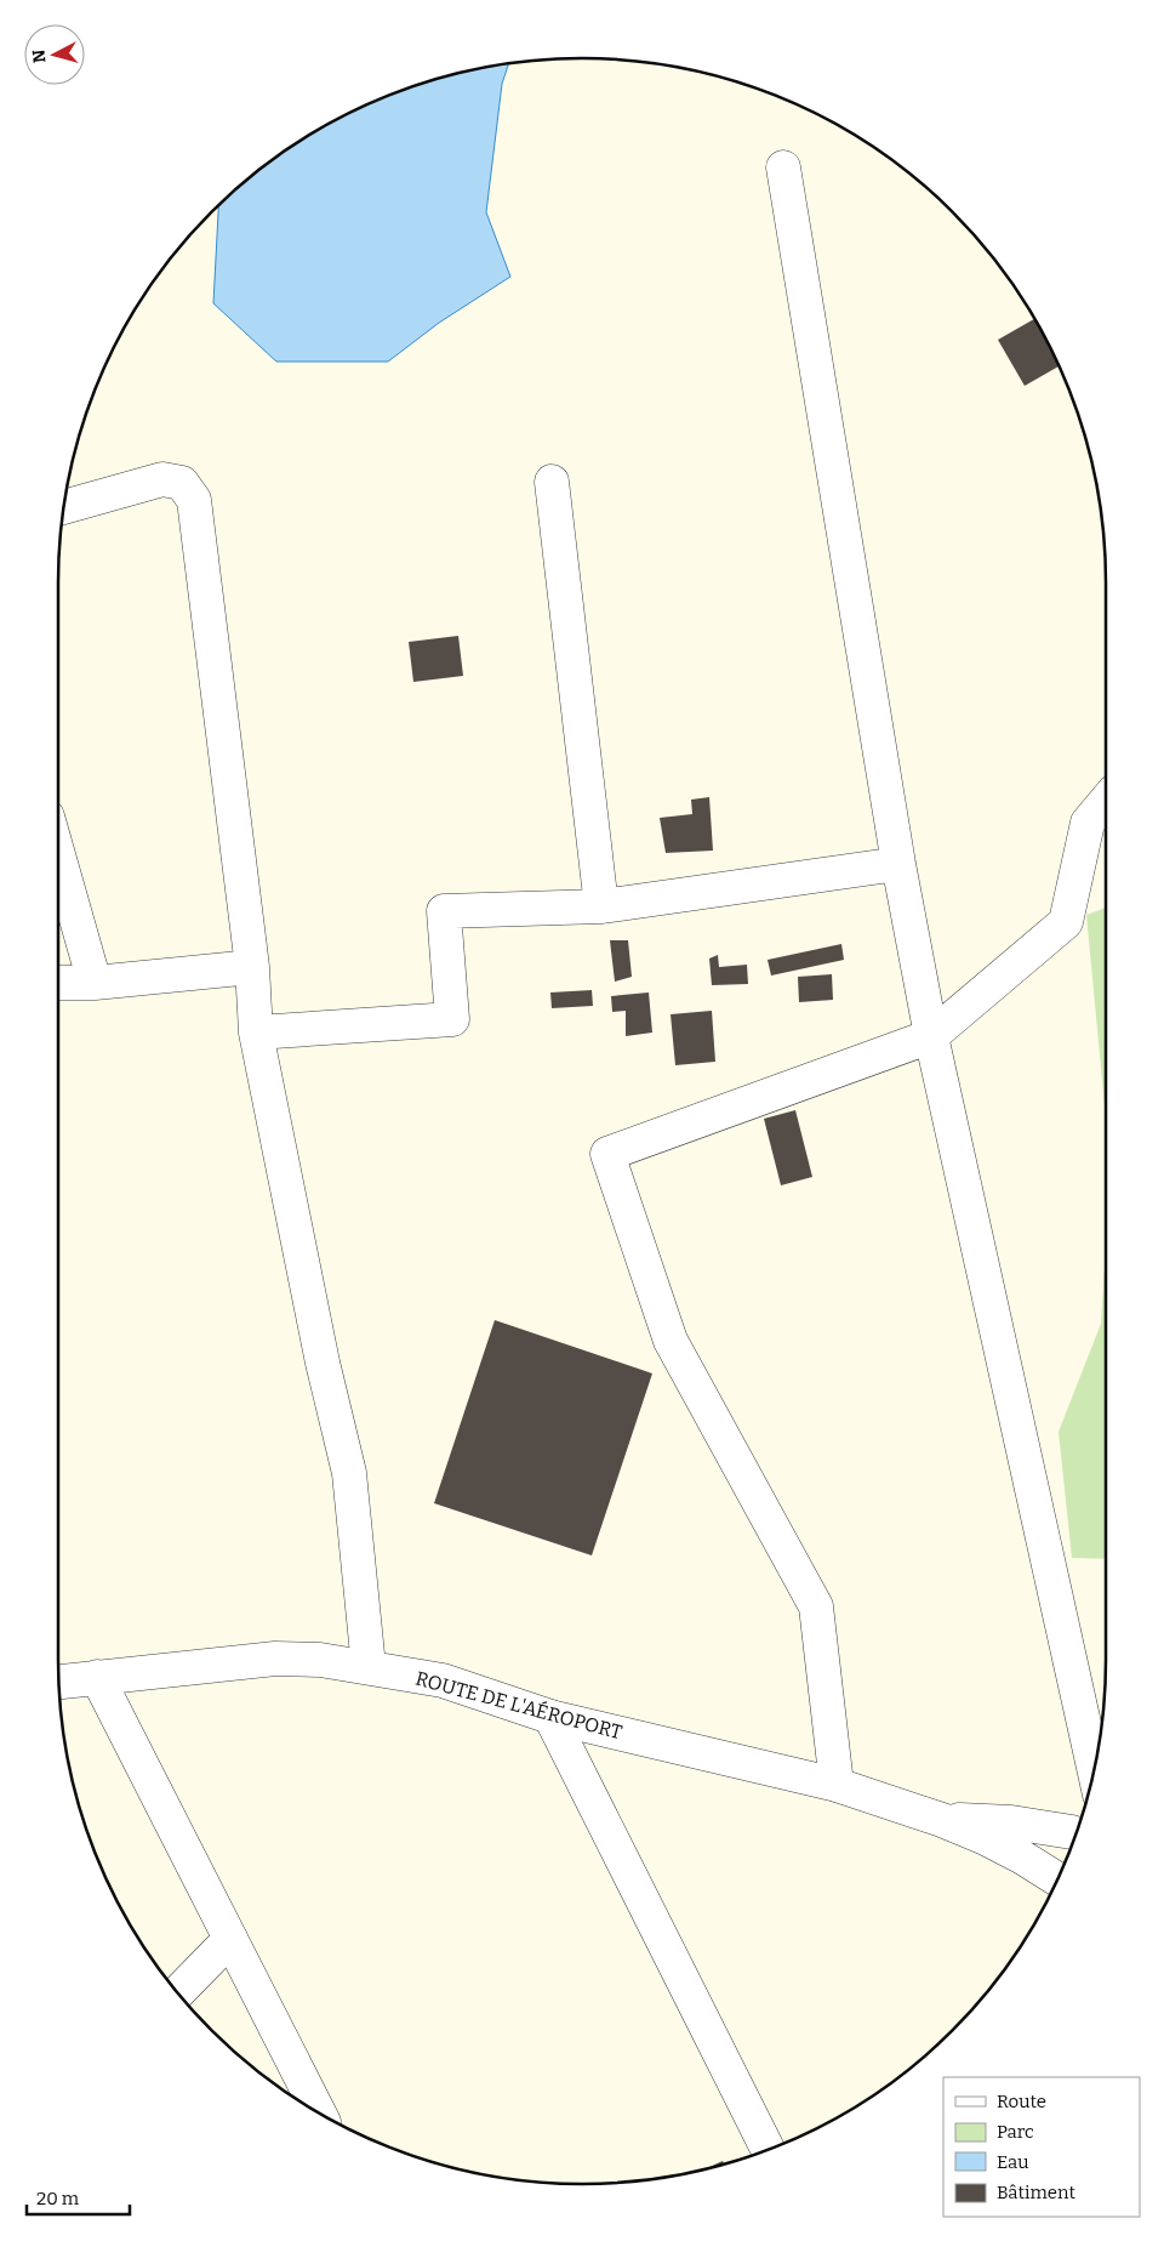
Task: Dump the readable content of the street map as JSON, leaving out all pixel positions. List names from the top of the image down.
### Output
{
  "streets": {
    "street": ["ROUTE DE L'AÉROPORT"]
  },
  "legend": [
    "Route",
    "Parc",
    "Eau",
    "Bâtiment"
  ],
  "scale_bar": "20 m",
  "north": "left"
}
